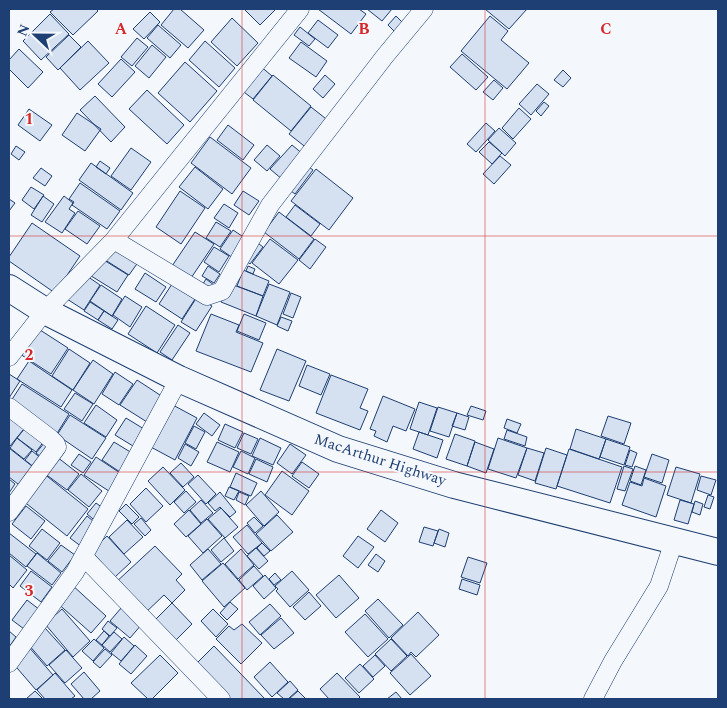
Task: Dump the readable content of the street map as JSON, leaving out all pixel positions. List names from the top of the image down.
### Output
{
  "streets": {
    "highway": ["MacArthur Highway"]
  },
  "north": "left",
  "grid": {
    "columns": ["A", "B", "C"],
    "rows": ["1", "2", "3"]
  }
}
